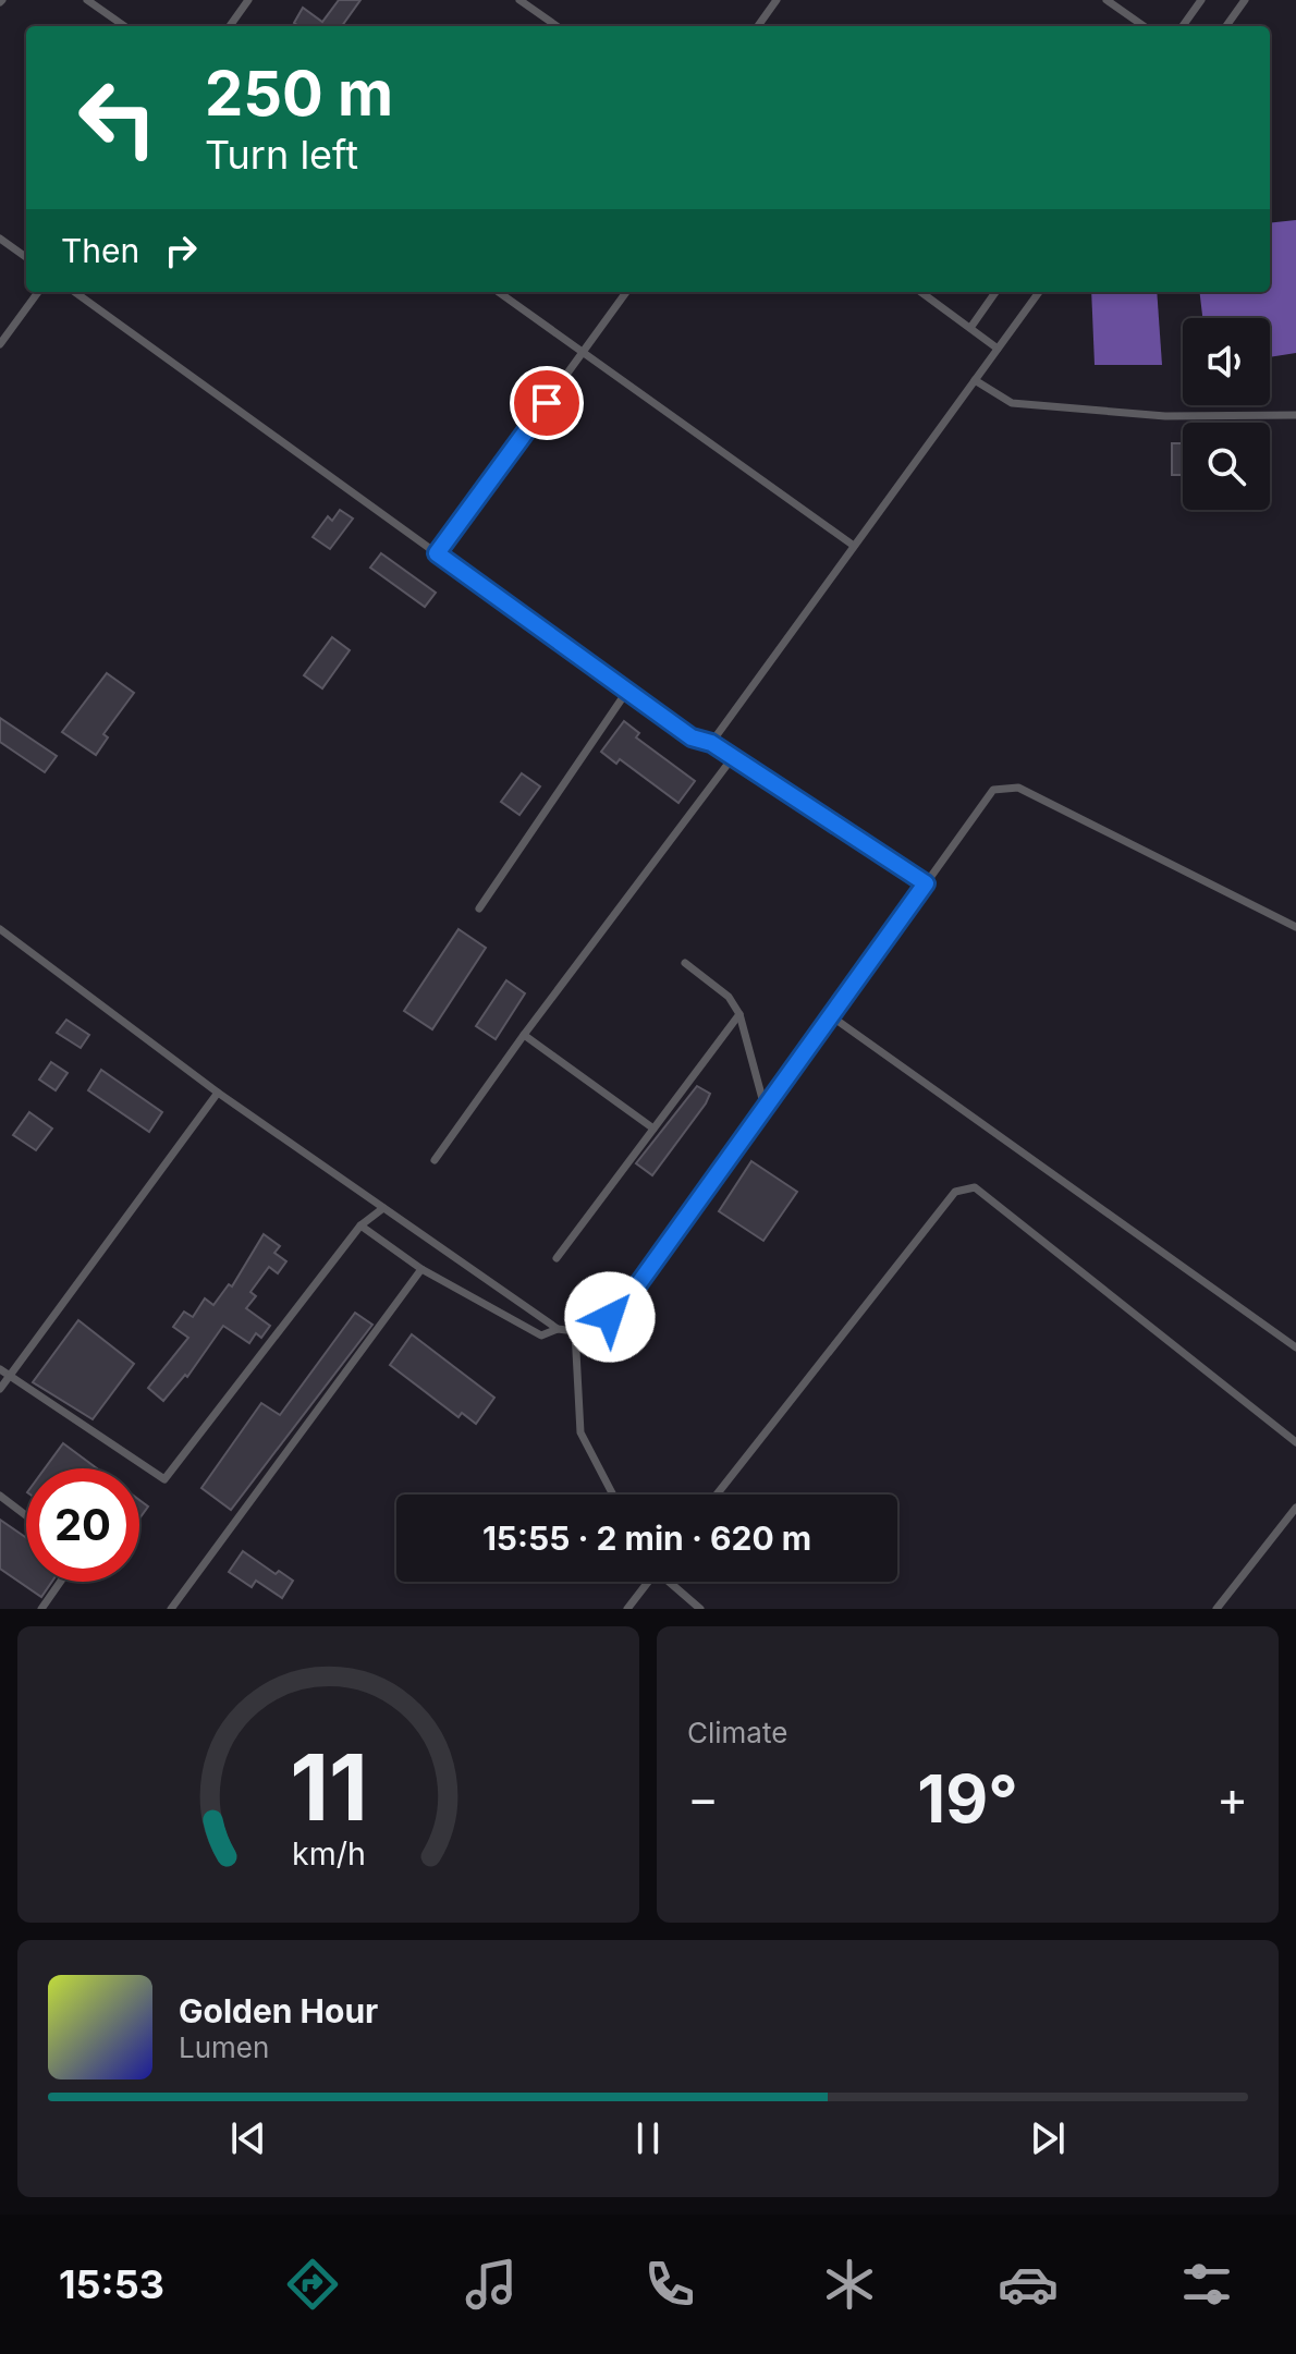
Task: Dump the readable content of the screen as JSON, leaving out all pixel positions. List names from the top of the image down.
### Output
{
  "page": {
    "turn": ["250 m", "Turn left"],
    "then": "Then",
    "limit": "20",
    "trip": "15:55 · 2 min · 620 m",
    "tile": "Climate",
    "heat": ["−", "19°", "+"],
    "song": ["Golden Hour", "Lumen"],
    "tabs": "15:53",
    "gauge": ["11", "km/h"]
  }
}
